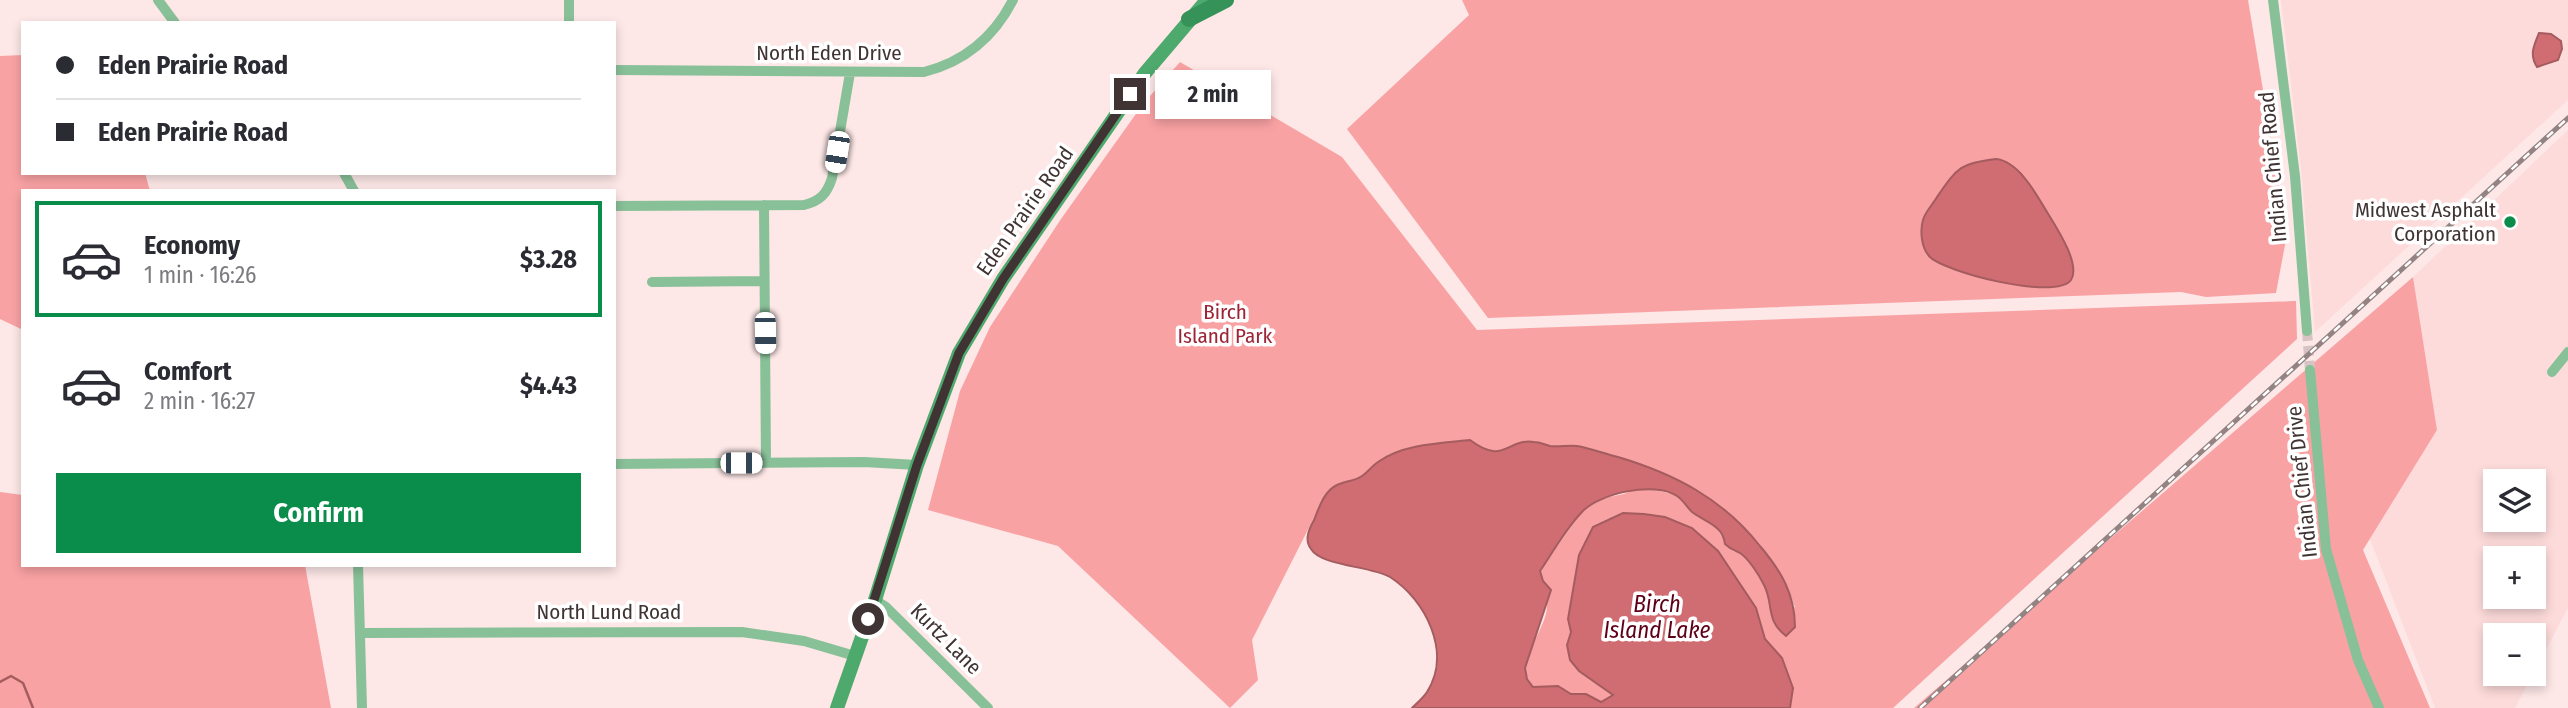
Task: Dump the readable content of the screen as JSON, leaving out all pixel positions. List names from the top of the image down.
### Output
{
  "streets": {
    "main road": ["Eden Prairie Road"],
    "street": [
      "North Eden Drive",
      "Indian Chief Road",
      "Indian Chief Drive",
      "North Lund Road",
      "Kurtz Lane"
    ]
  },
  "crossings": [
    ["Eden Prairie Road", "North Lund Road"],
    ["Eden Prairie Road", "Kurtz Lane"]
  ],
  "water": ["Birch Island Lake"],
  "parks": ["Birch Island Park"],
  "places": ["Midwest Asphalt Corporation"],
  "page": {
    "banner": ["Eden Prairie Road", "Eden Prairie Road"],
    "bubble": "2 min",
    "list": [
      {
        "name": "Economy",
        "note": "1 min · 16:26",
        "value": "$3.28"
      },
      {
        "name": "Comfort",
        "note": "2 min · 16:27",
        "value": "$4.43"
      }
    ],
    "buttons": "Confirm",
    "map_buttons": ["+", "−"]
  }
}
